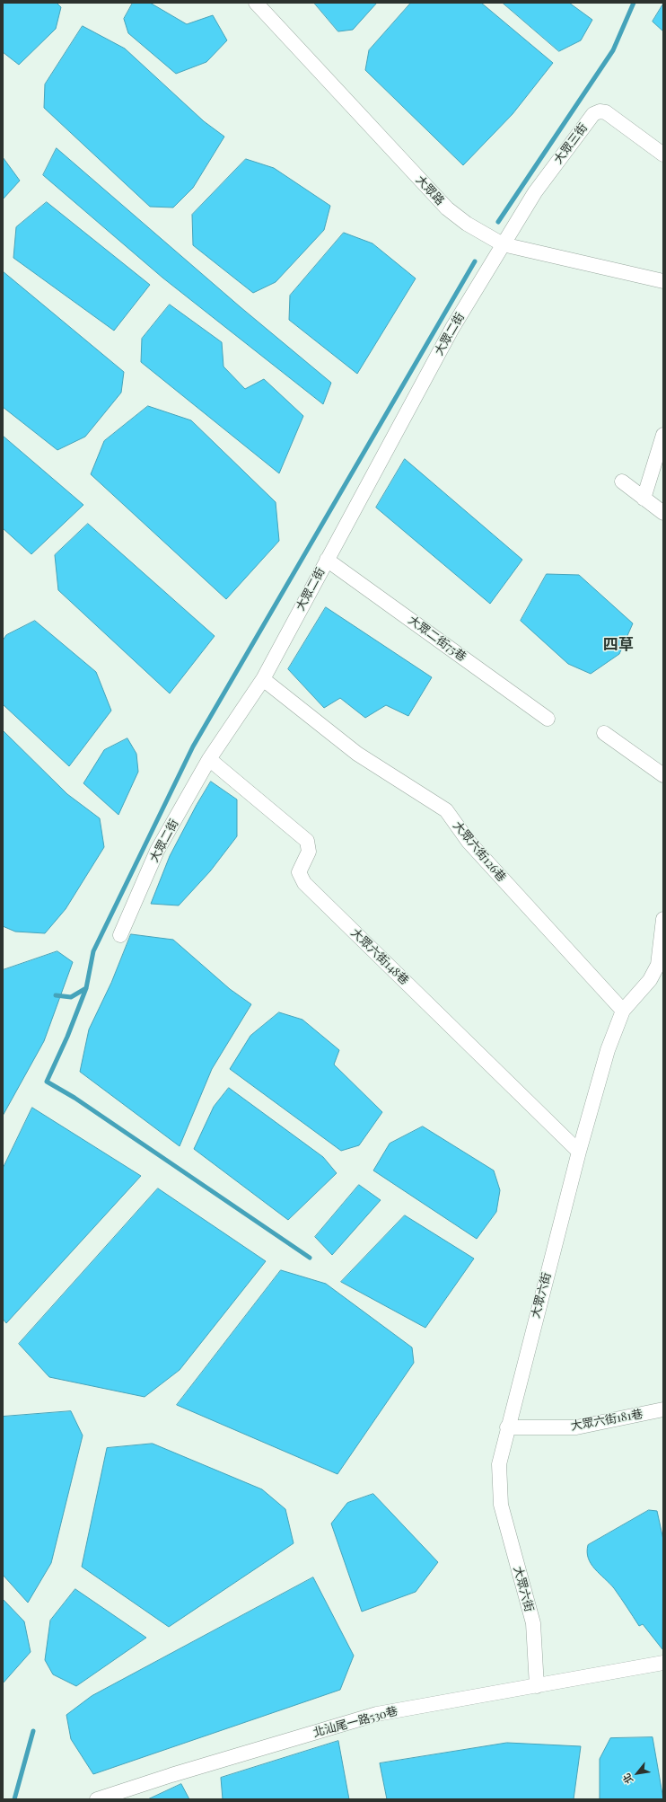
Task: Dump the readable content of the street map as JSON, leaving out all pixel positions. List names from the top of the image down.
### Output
{
  "streets": {
    "street": [
      "大眾三街",
      "大眾路",
      "大眾二街",
      "大眾二街75巷",
      "大眾六街126巷",
      "大眾六街148巷",
      "大眾六街",
      "大眾六街181巷",
      "北汕尾一路530巷"
    ]
  },
  "crossings": [
    ["大眾三街", "大眾路"],
    ["大眾三街", "大眾二街"],
    ["大眾路", "大眾二街"],
    ["大眾二街", "大眾二街75巷"],
    ["大眾二街", "大眾六街126巷"],
    ["大眾二街", "大眾六街148巷"],
    ["大眾六街126巷", "大眾六街"],
    ["大眾六街148巷", "大眾六街"],
    ["大眾六街", "大眾六街181巷"],
    ["大眾六街", "北汕尾一路530巷"]
  ],
  "districts": ["四草"],
  "north": "bottom left"
}
